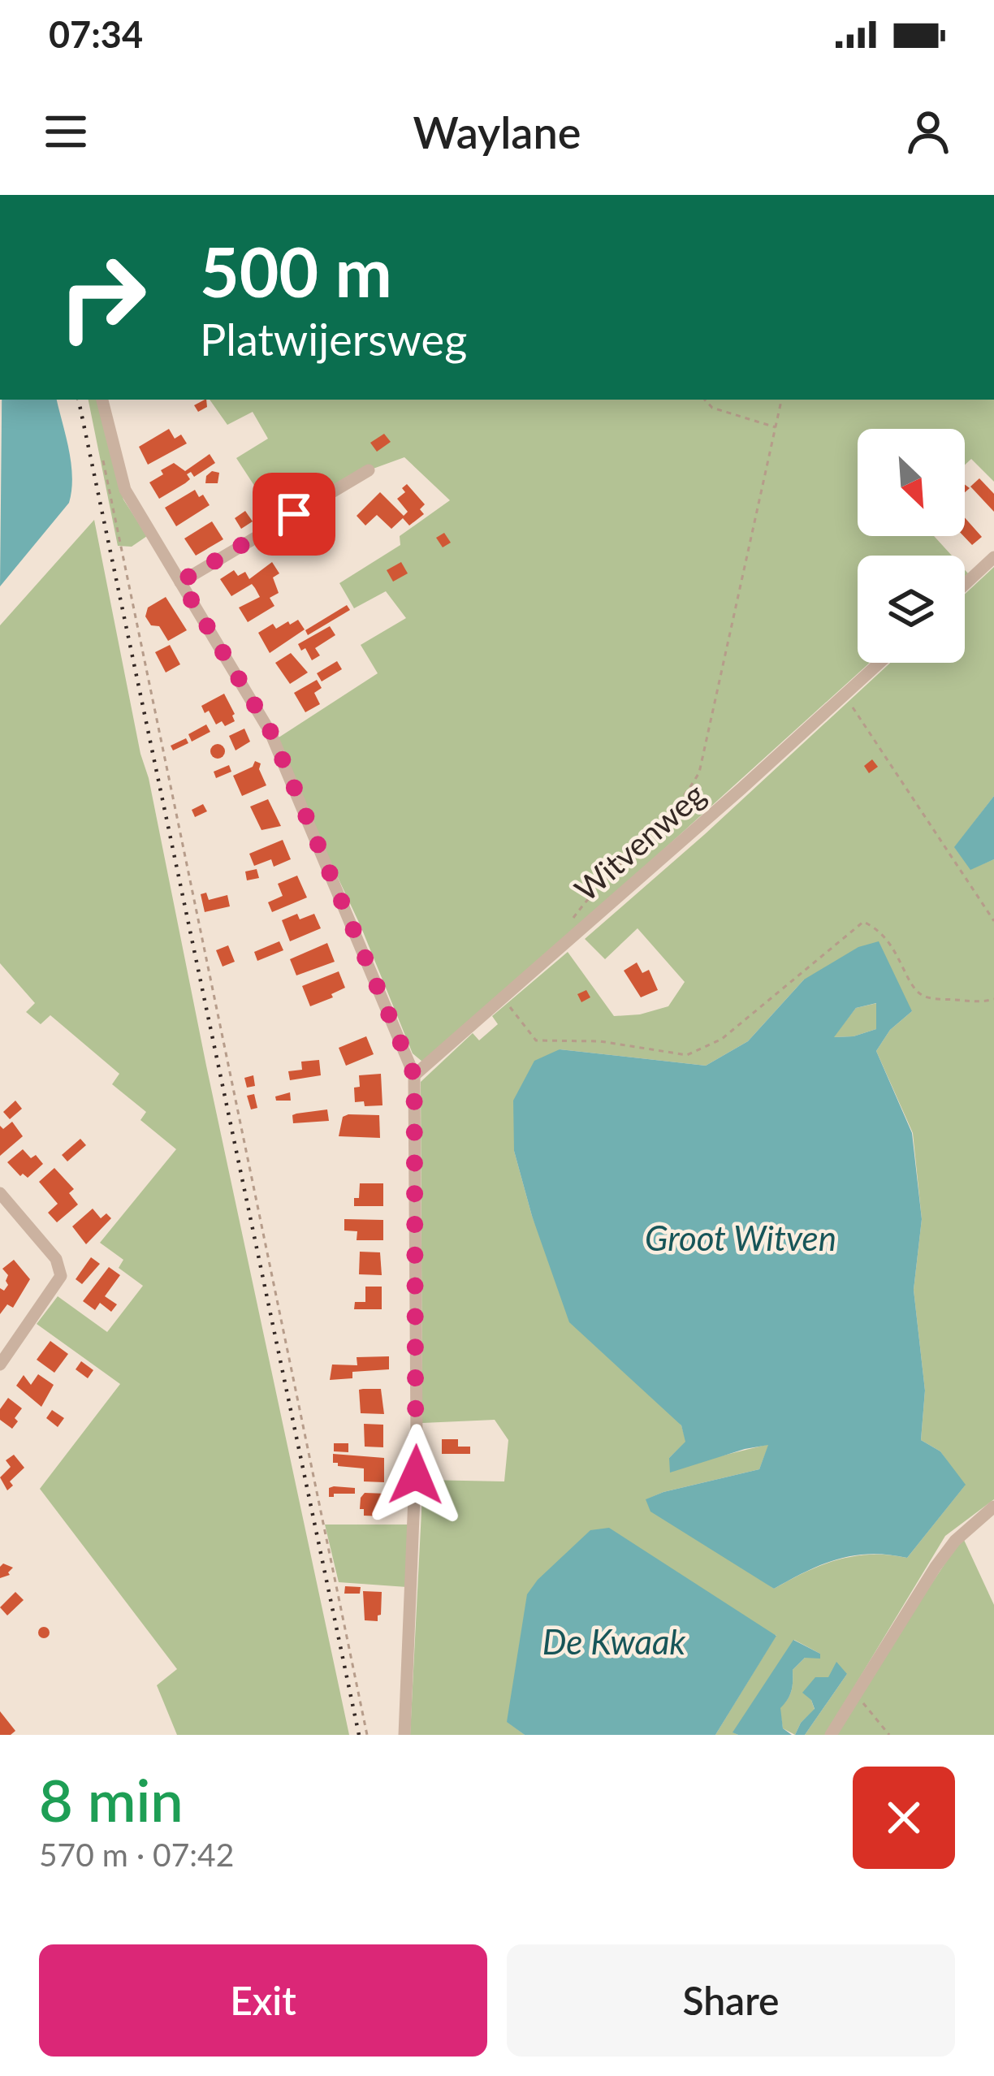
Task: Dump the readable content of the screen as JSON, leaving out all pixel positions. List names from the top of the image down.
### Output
{
  "streets": {
    "street": ["Witvenweg"]
  },
  "water": ["Groot Witven", "De Kwaak"],
  "north": "bottom right",
  "page": {
    "status": "07:34",
    "header": "Waylane",
    "turn": ["500 m", "Platwijersweg"],
    "heading": ["8 min", "570 m · 07:42"],
    "buttons": ["Exit", "Share"]
  }
}
